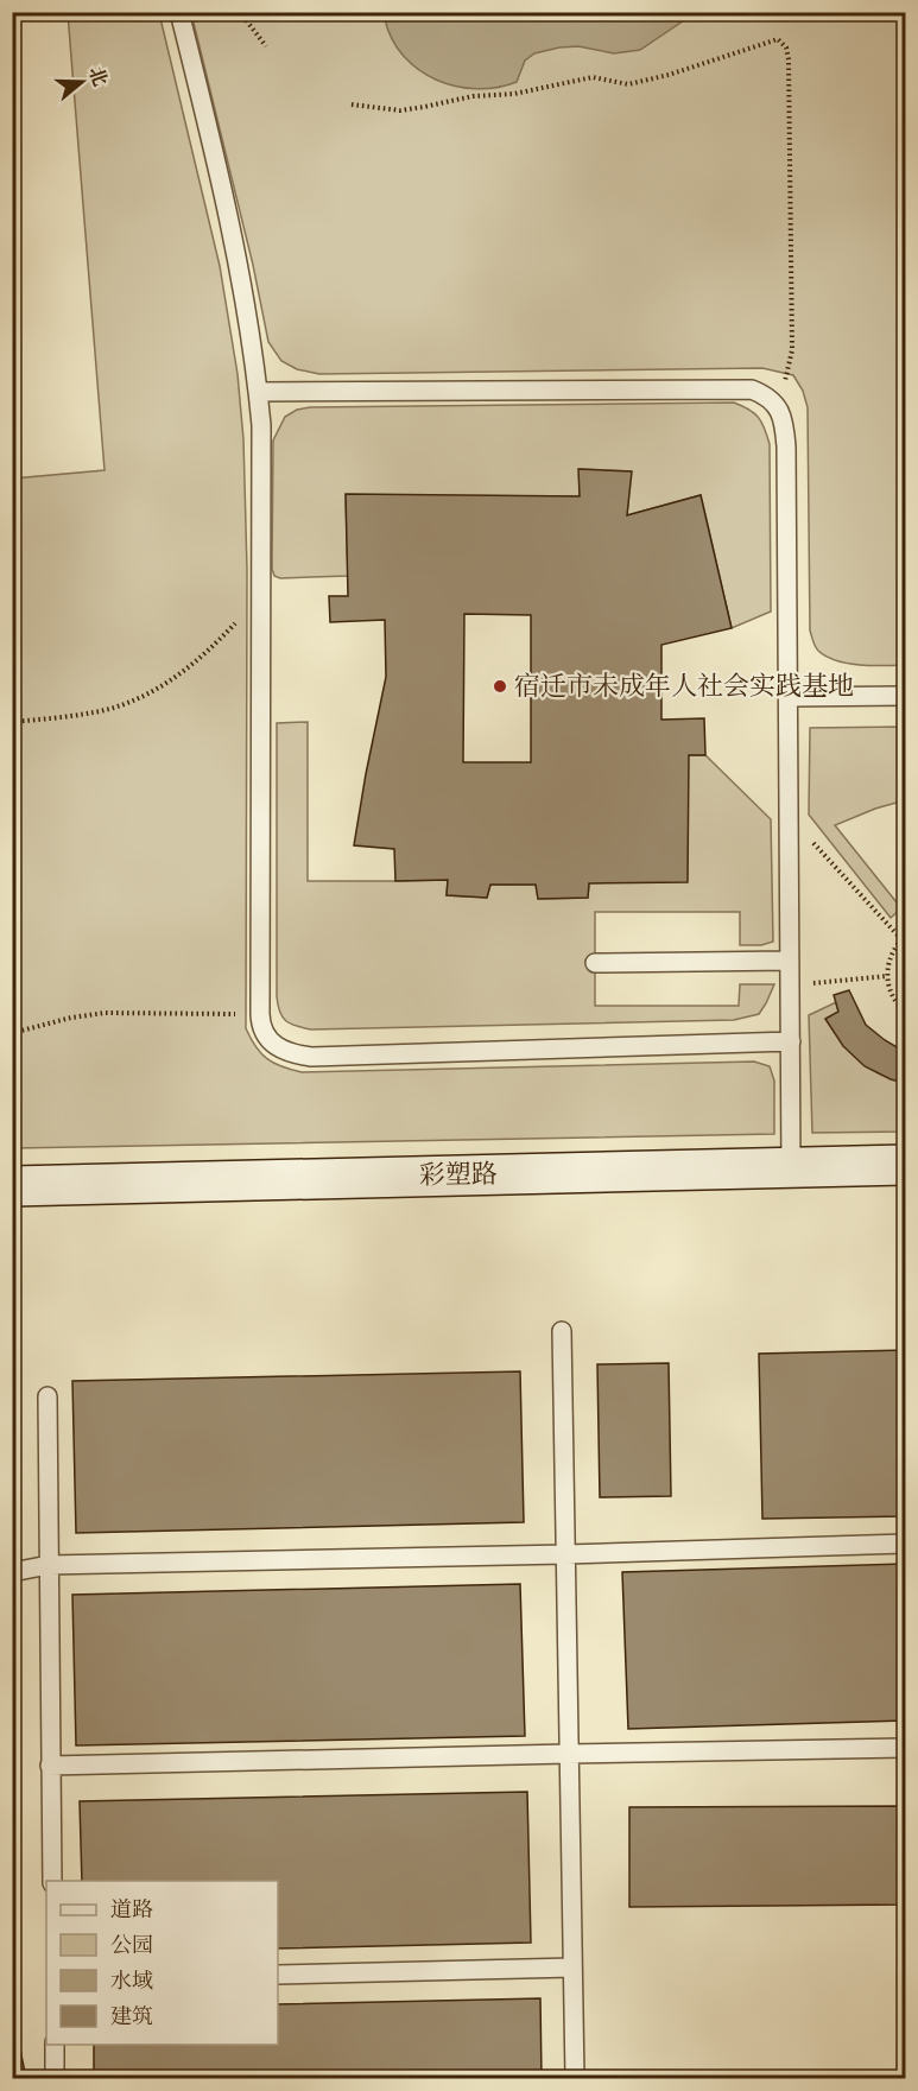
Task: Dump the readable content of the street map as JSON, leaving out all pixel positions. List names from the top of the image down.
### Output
{
  "streets": {
    "street": ["彩塑路"]
  },
  "places": ["宿迁市未成年人社会实践基地"],
  "legend": [
    "道路",
    "公园",
    "水域",
    "建筑"
  ],
  "north": "right"
}
